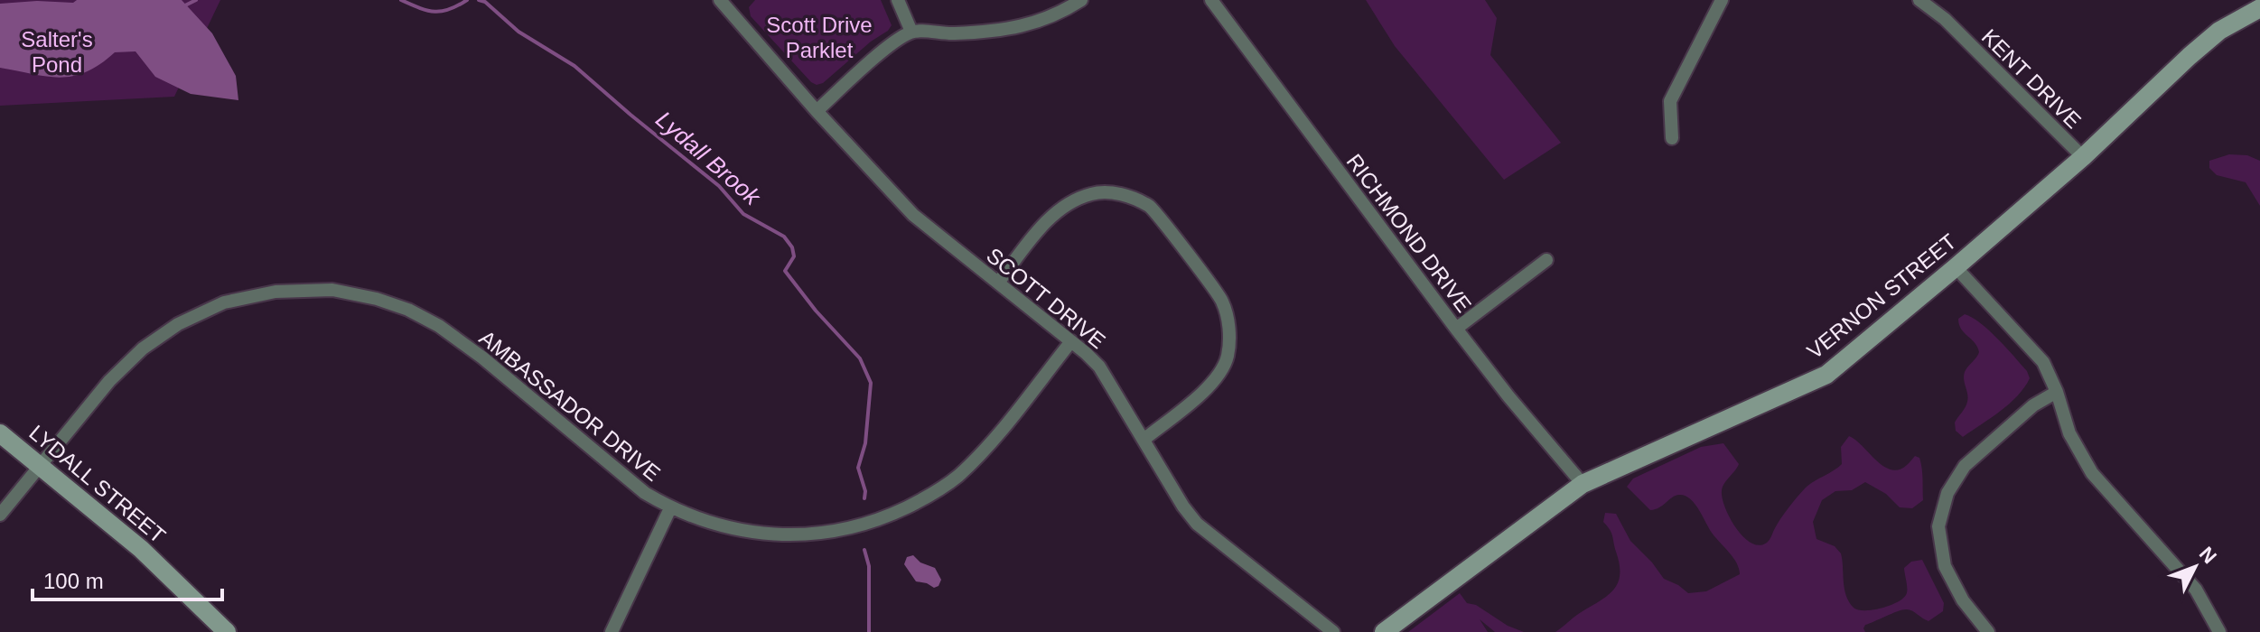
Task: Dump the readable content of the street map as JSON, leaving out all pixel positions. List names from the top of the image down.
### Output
{
  "streets": {
    "street": [
      "KENT DRIVE",
      "RICHMOND DRIVE",
      "VERNON STREET",
      "SCOTT DRIVE",
      "AMBASSADOR DRIVE",
      "LYDALL STREET"
    ]
  },
  "crossings": [
    ["KENT DRIVE", "VERNON STREET"],
    ["RICHMOND DRIVE", "VERNON STREET"],
    ["SCOTT DRIVE", "AMBASSADOR DRIVE"],
    ["AMBASSADOR DRIVE", "LYDALL STREET"]
  ],
  "water": ["Lydall Brook"],
  "parks": ["Scott Drive Parklet", "Salter's Pond"],
  "scale_bar": "100 m",
  "north": "top right"
}
